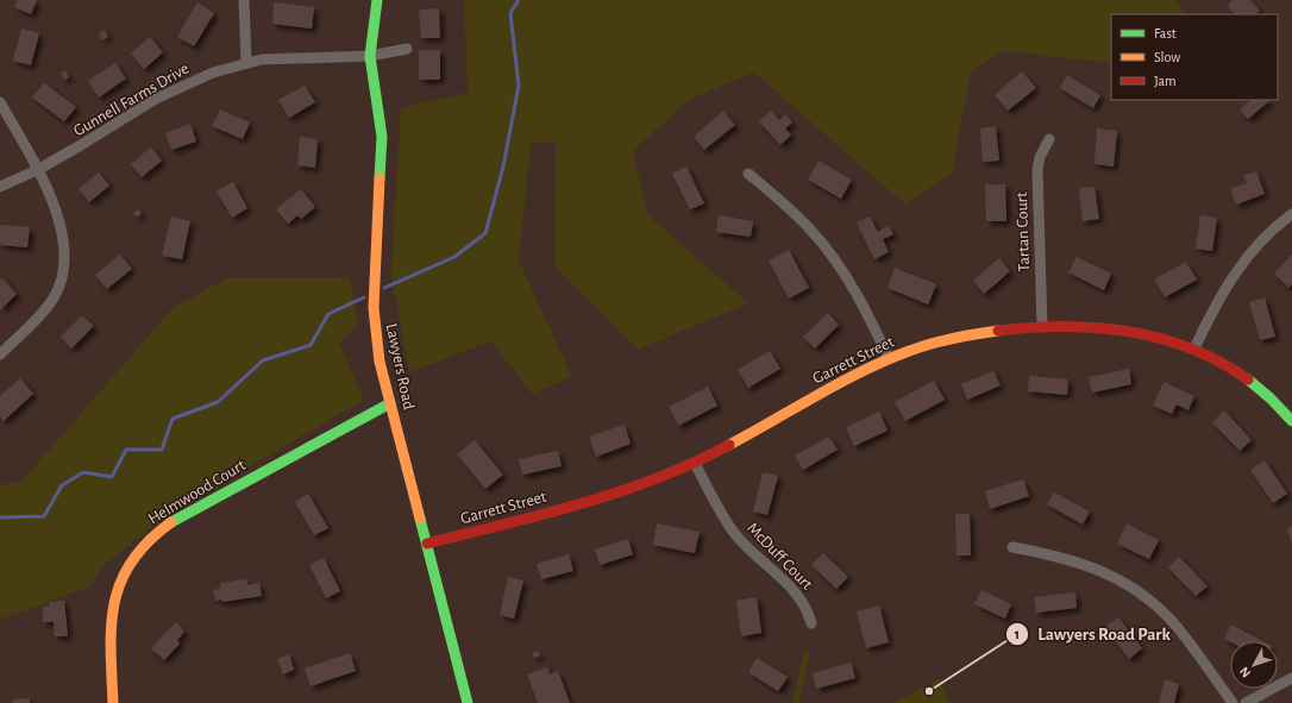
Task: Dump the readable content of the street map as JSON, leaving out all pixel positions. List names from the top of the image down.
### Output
{
  "streets": {
    "street": [
      "Gunnell Farms Drive",
      "Tartan Court",
      "Garrett Street",
      "Lawyers Road",
      "Helmwood Court",
      "McDuff Court"
    ]
  },
  "crossings": [
    ["Gunnell Farms Drive", "Lawyers Road"],
    ["Tartan Court", "Garrett Street"],
    ["Garrett Street", "Lawyers Road"],
    ["Garrett Street", "McDuff Court"],
    ["Lawyers Road", "Helmwood Court"]
  ],
  "places": ["Lawyers Road Park"],
  "legend": ["Fast", "Slow", "Jam"],
  "north": "bottom left"
}
